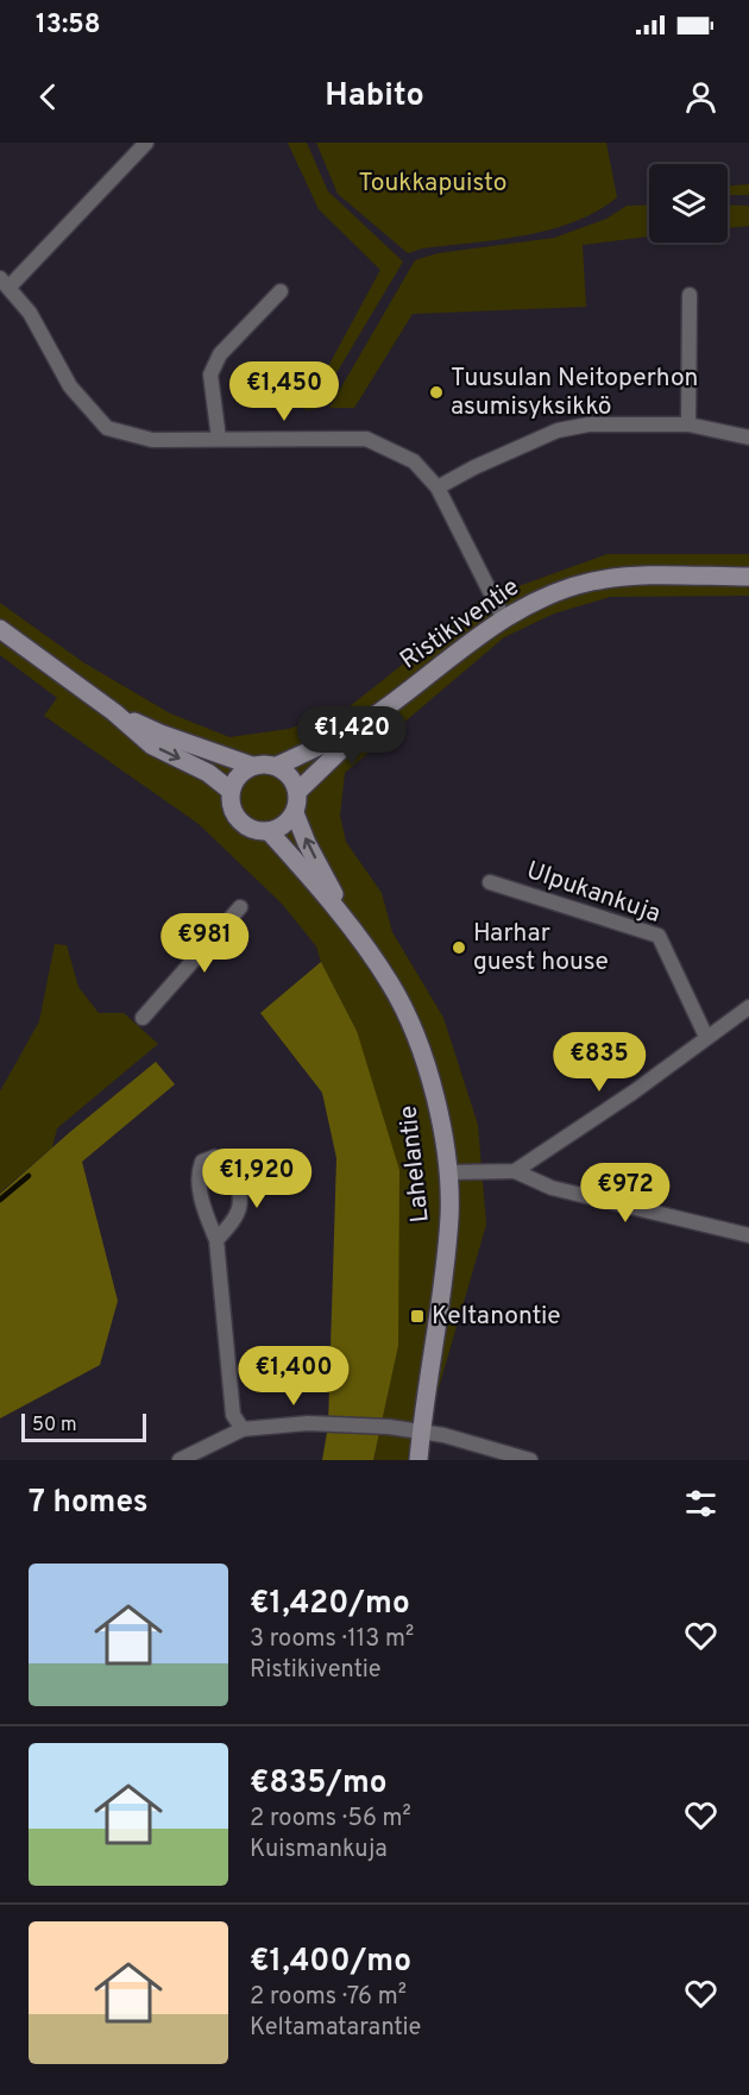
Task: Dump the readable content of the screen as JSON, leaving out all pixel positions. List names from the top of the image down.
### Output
{
  "streets": {
    "main road": ["Ristikiventie", "Lahelantie"],
    "street": ["Ulpukankuja"]
  },
  "crossings": [
    ["Ristikiventie", "Lahelantie"]
  ],
  "parks": ["Toukkapuisto"],
  "places": {
    "other": ["Tuusulan Neitoperhon asumisyksikkö", "Harhar guest house"],
    "transit": ["Keltanontie"]
  },
  "scale_bar": "50 m",
  "page": {
    "status": "13:58",
    "header": "Habito",
    "price": [
      "€1,450",
      "€1,420",
      "€981",
      "€835",
      "€1,920",
      "€972",
      "€1,400"
    ],
    "scale": "50 m",
    "heading": "7 homes",
    "list": [
      {
        "name": "€1,420/mo",
        "note": "3 rooms · 113 m² · Ristikiventie"
      },
      {
        "name": "€835/mo",
        "note": "2 rooms · 56 m² · Kuismankuja"
      },
      {
        "name": "€1,400/mo",
        "note": "2 rooms · 76 m² · Keltamatarantie"
      }
    ]
  }
}
